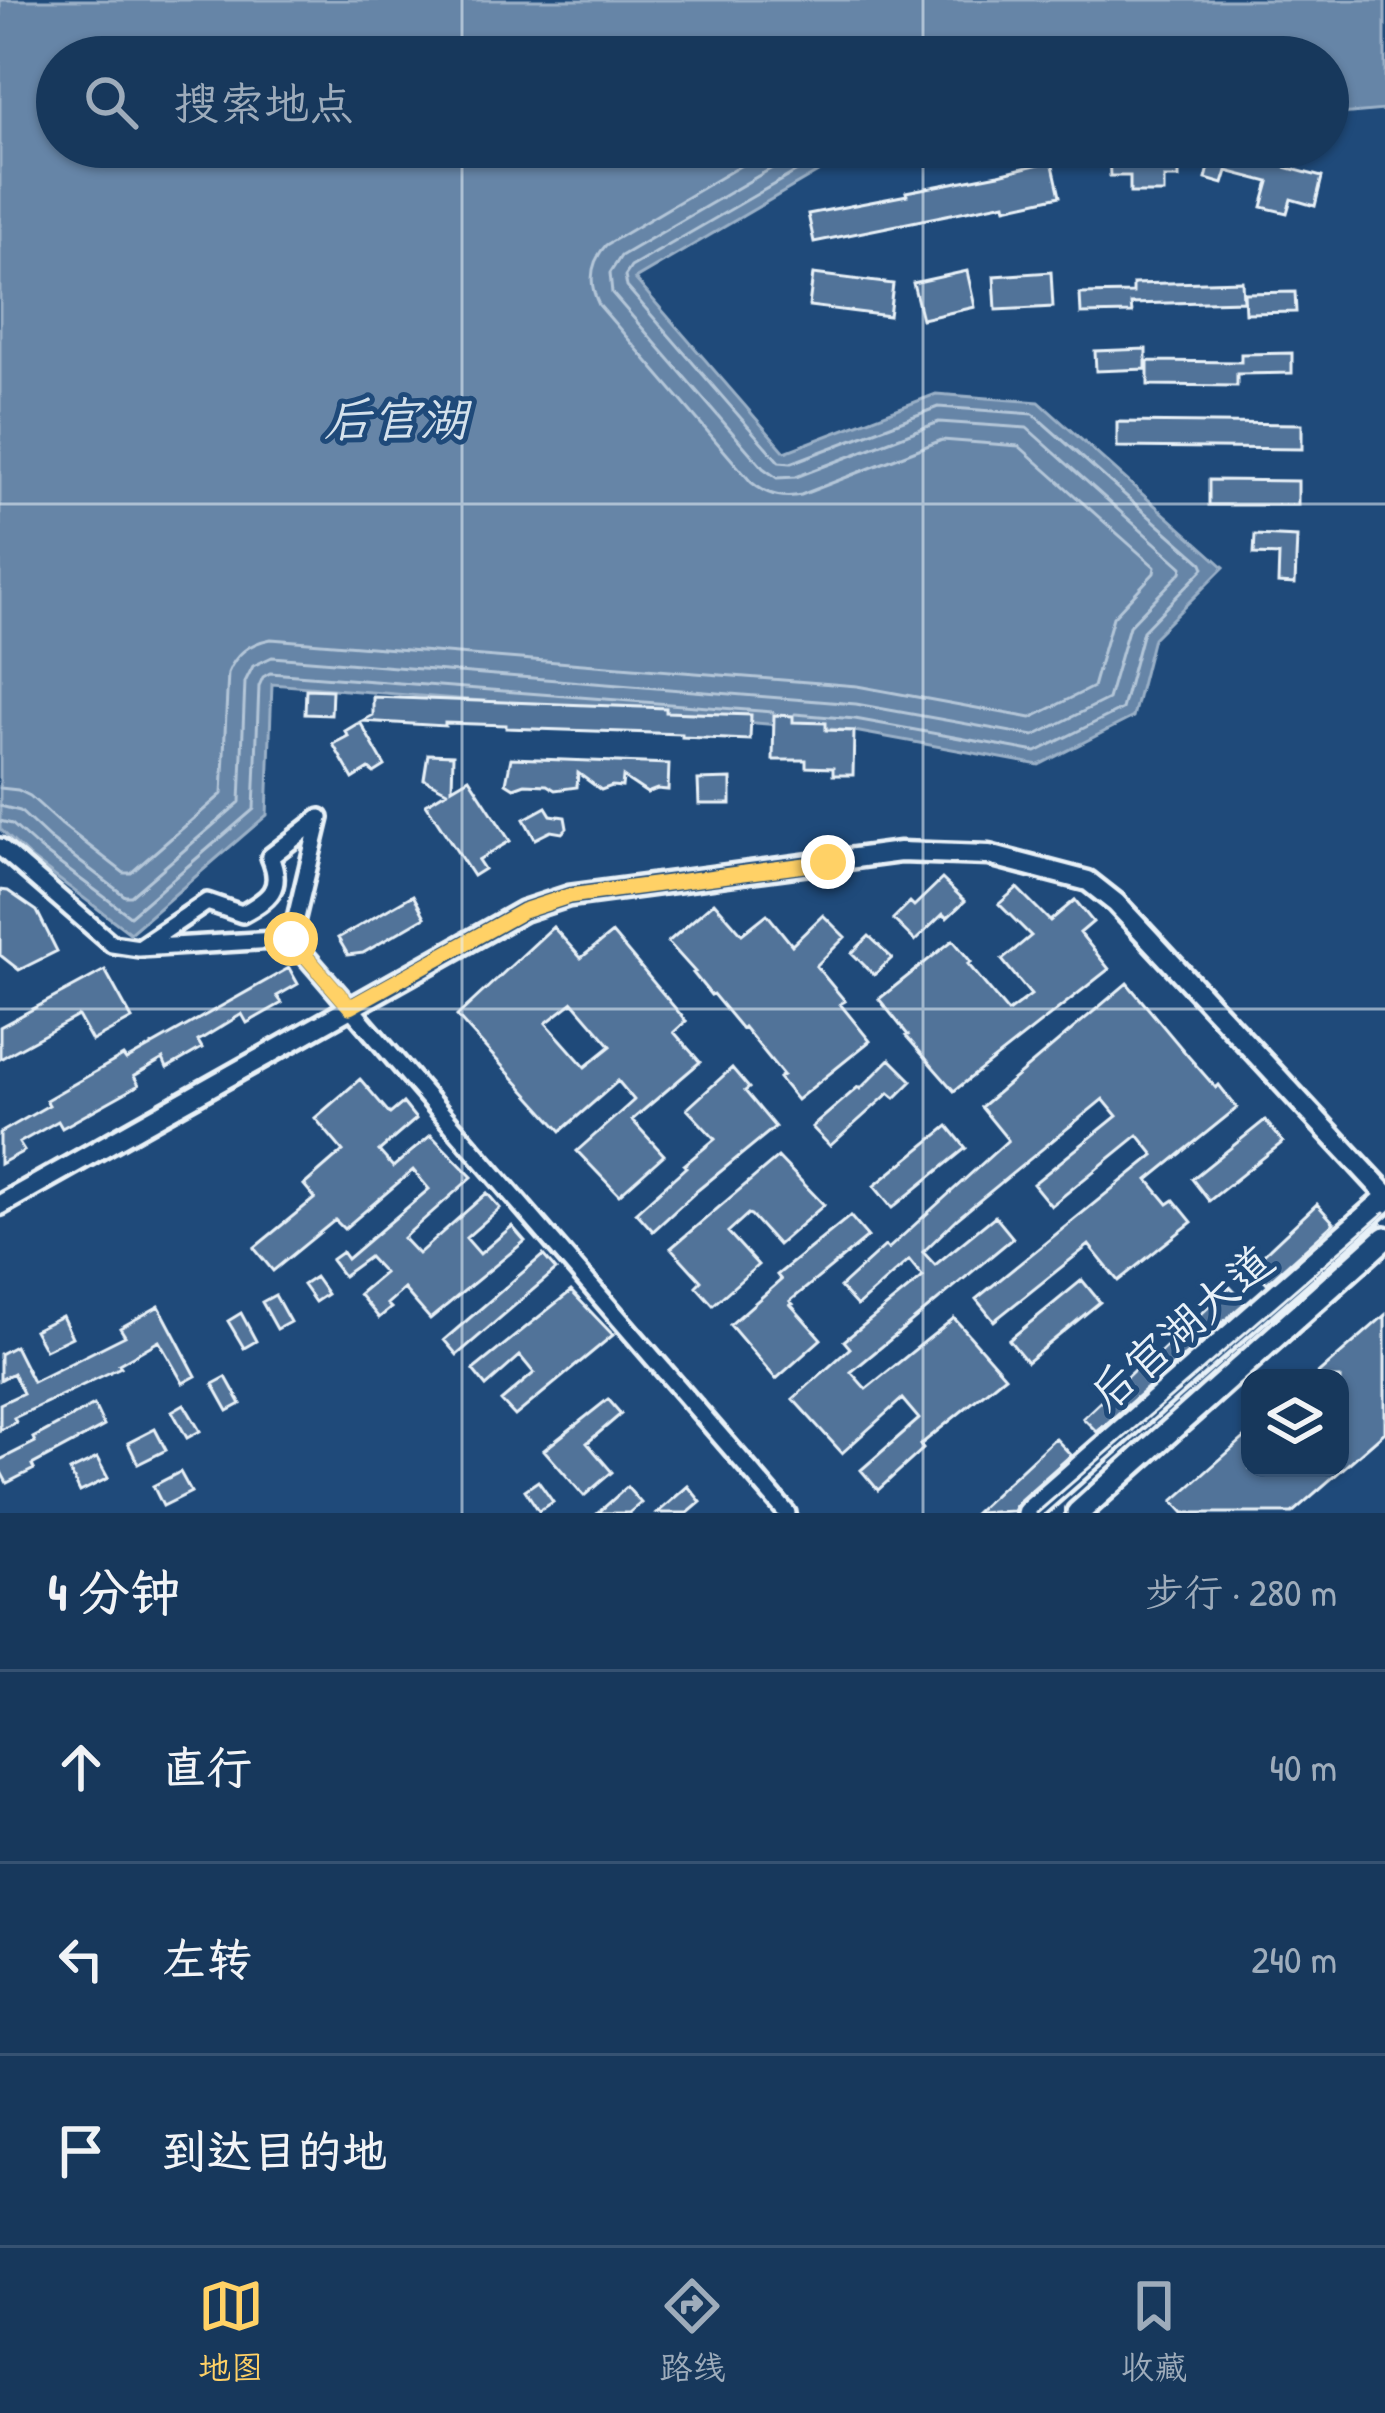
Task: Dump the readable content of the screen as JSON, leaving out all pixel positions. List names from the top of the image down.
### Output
{
  "streets": {
    "main road": ["后官湖大道"]
  },
  "water": ["后官湖"],
  "page": {
    "search": "搜索地点",
    "heading": ["4 分钟", "步行 · 280 m"],
    "list": [
      ["直行", "40 m"],
      ["左转", "240 m"],
      "到达目的地"
    ],
    "nav": ["地图", "路线", "收藏"]
  }
}
